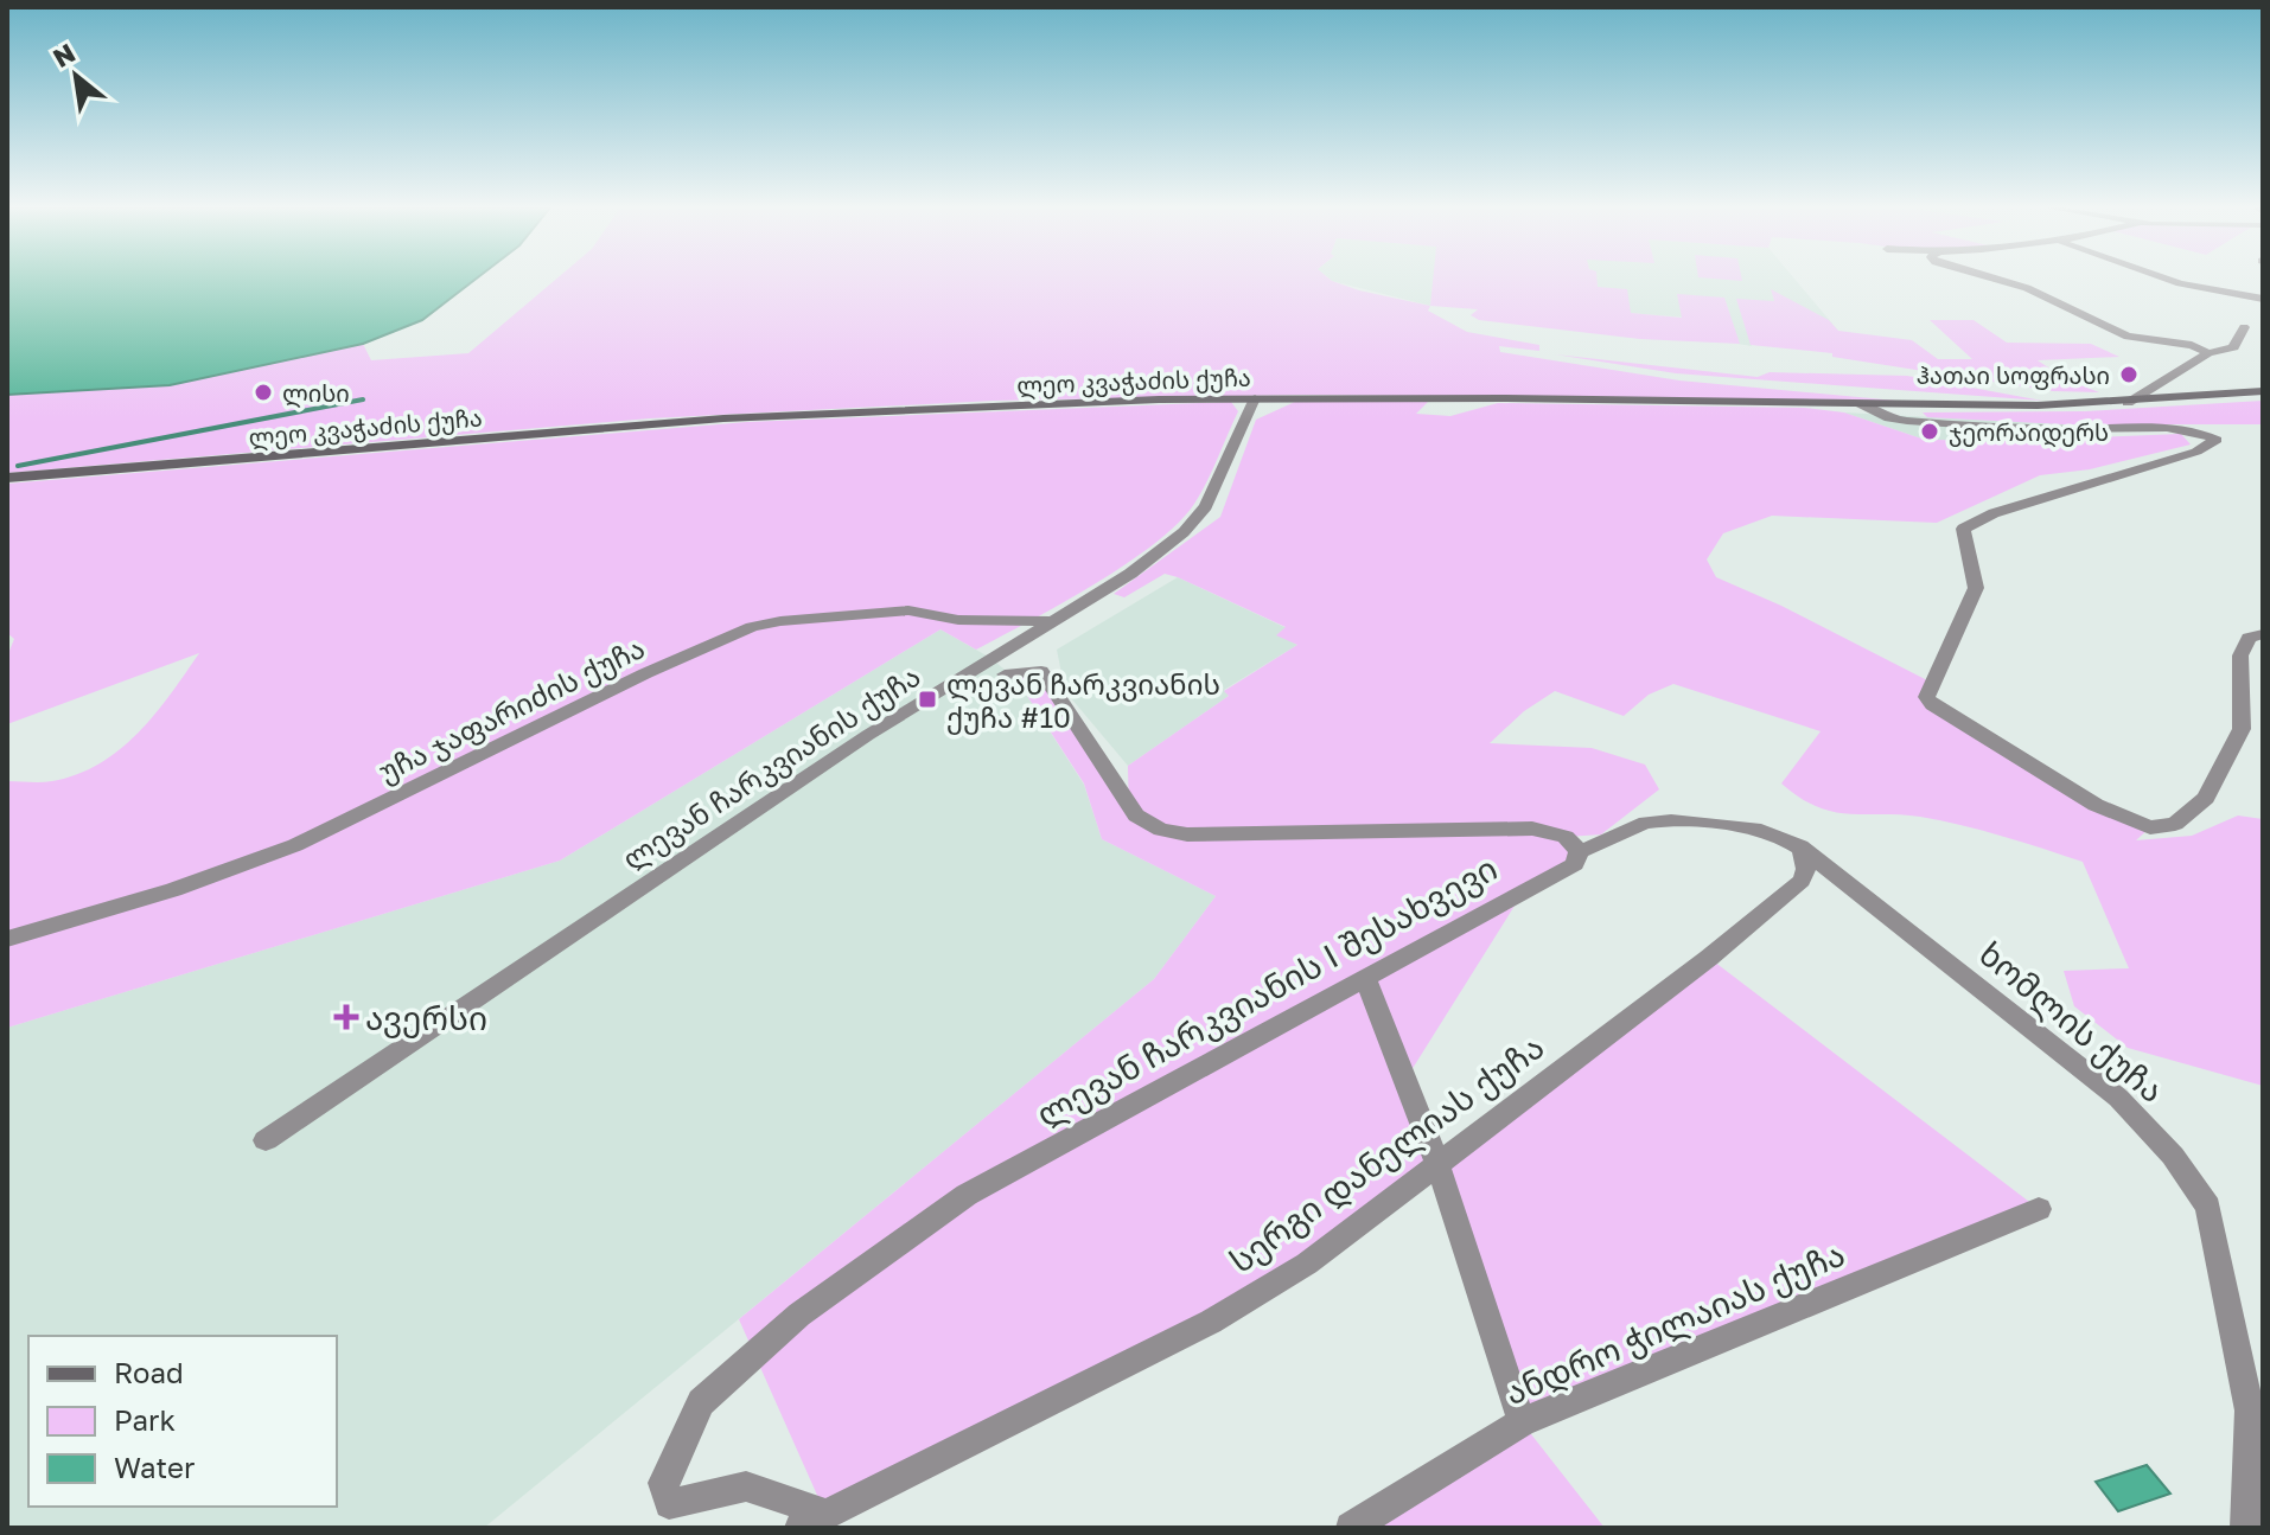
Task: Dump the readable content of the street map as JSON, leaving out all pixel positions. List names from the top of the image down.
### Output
{
  "streets": {
    "main road": ["ლეო კვაჭაძის ქუჩა"],
    "street": [
      "უჩა ჯაფარიძის ქუჩა",
      "ლევან ჩარკვიანის ქუჩა",
      "ლევან ჩარკვიანის I შესახვევი",
      "ხომლის ქუჩა",
      "სერგი დანელიას ქუჩა",
      "ანდრო ჭილაიას ქუჩა"
    ]
  },
  "crossings": [
    ["ლეო კვაჭაძის ქუჩა", "ლევან ჩარკვიანის ქუჩა"],
    ["უჩა ჯაფარიძის ქუჩა", "ლევან ჩარკვიანის ქუჩა"],
    ["ლევან ჩარკვიანის I შესახვევი", "ხომლის ქუჩა"],
    ["ლევან ჩარკვიანის I შესახვევი", "სერგი დანელიას ქუჩა"],
    ["ხომლის ქუჩა", "სერგი დანელიას ქუჩა"]
  ],
  "places": {
    "other": ["ჰათაი სოფრასი", "ლისი", "ჯეორაიდერს"],
    "transit": ["ლევან ჩარკვიანის ქუჩა #10"],
    "health": ["ავერსი"]
  },
  "legend": ["Road", "Park", "Water"],
  "north": "top left"
}
